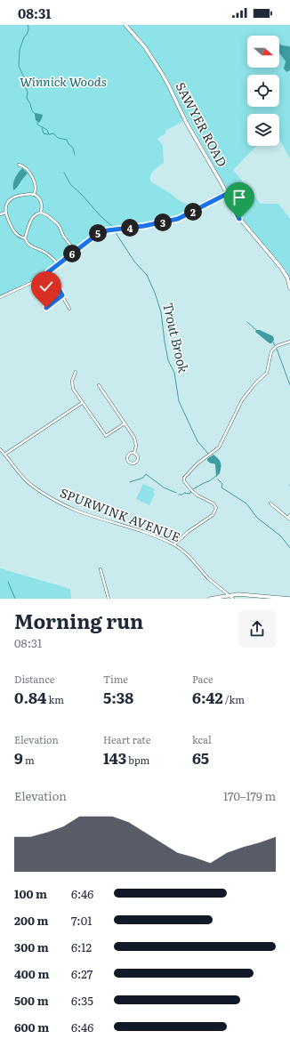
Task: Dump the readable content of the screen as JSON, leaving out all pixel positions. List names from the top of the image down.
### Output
{
  "streets": {
    "street": ["SAWYER ROAD", "SPURWINK AVENUE"]
  },
  "water": ["Trout Brook"],
  "parks": ["Winnick Woods"],
  "north": "right",
  "page": {
    "status": "08:31",
    "pins": [
      "2",
      "3",
      "4",
      "5",
      "6"
    ],
    "heading": ["Morning run", "08:31"],
    "stats": [
      ["Distance", "0.84 km"],
      ["Time", "5:38"],
      ["Pace", "6:42 /km"],
      ["Elevation", "9 m"],
      ["Heart rate", "143 bpm"],
      ["kcal", "65"]
    ],
    "chart": ["Elevation", "170–179 m"],
    "list": [
      {
        "name": "100 m",
        "note": "6:46"
      },
      {
        "name": "200 m",
        "note": "7:01"
      },
      {
        "name": "300 m",
        "note": "6:12"
      },
      {
        "name": "400 m",
        "note": "6:27"
      },
      {
        "name": "500 m",
        "note": "6:35"
      },
      {
        "name": "600 m",
        "note": "6:46"
      }
    ]
  }
}
